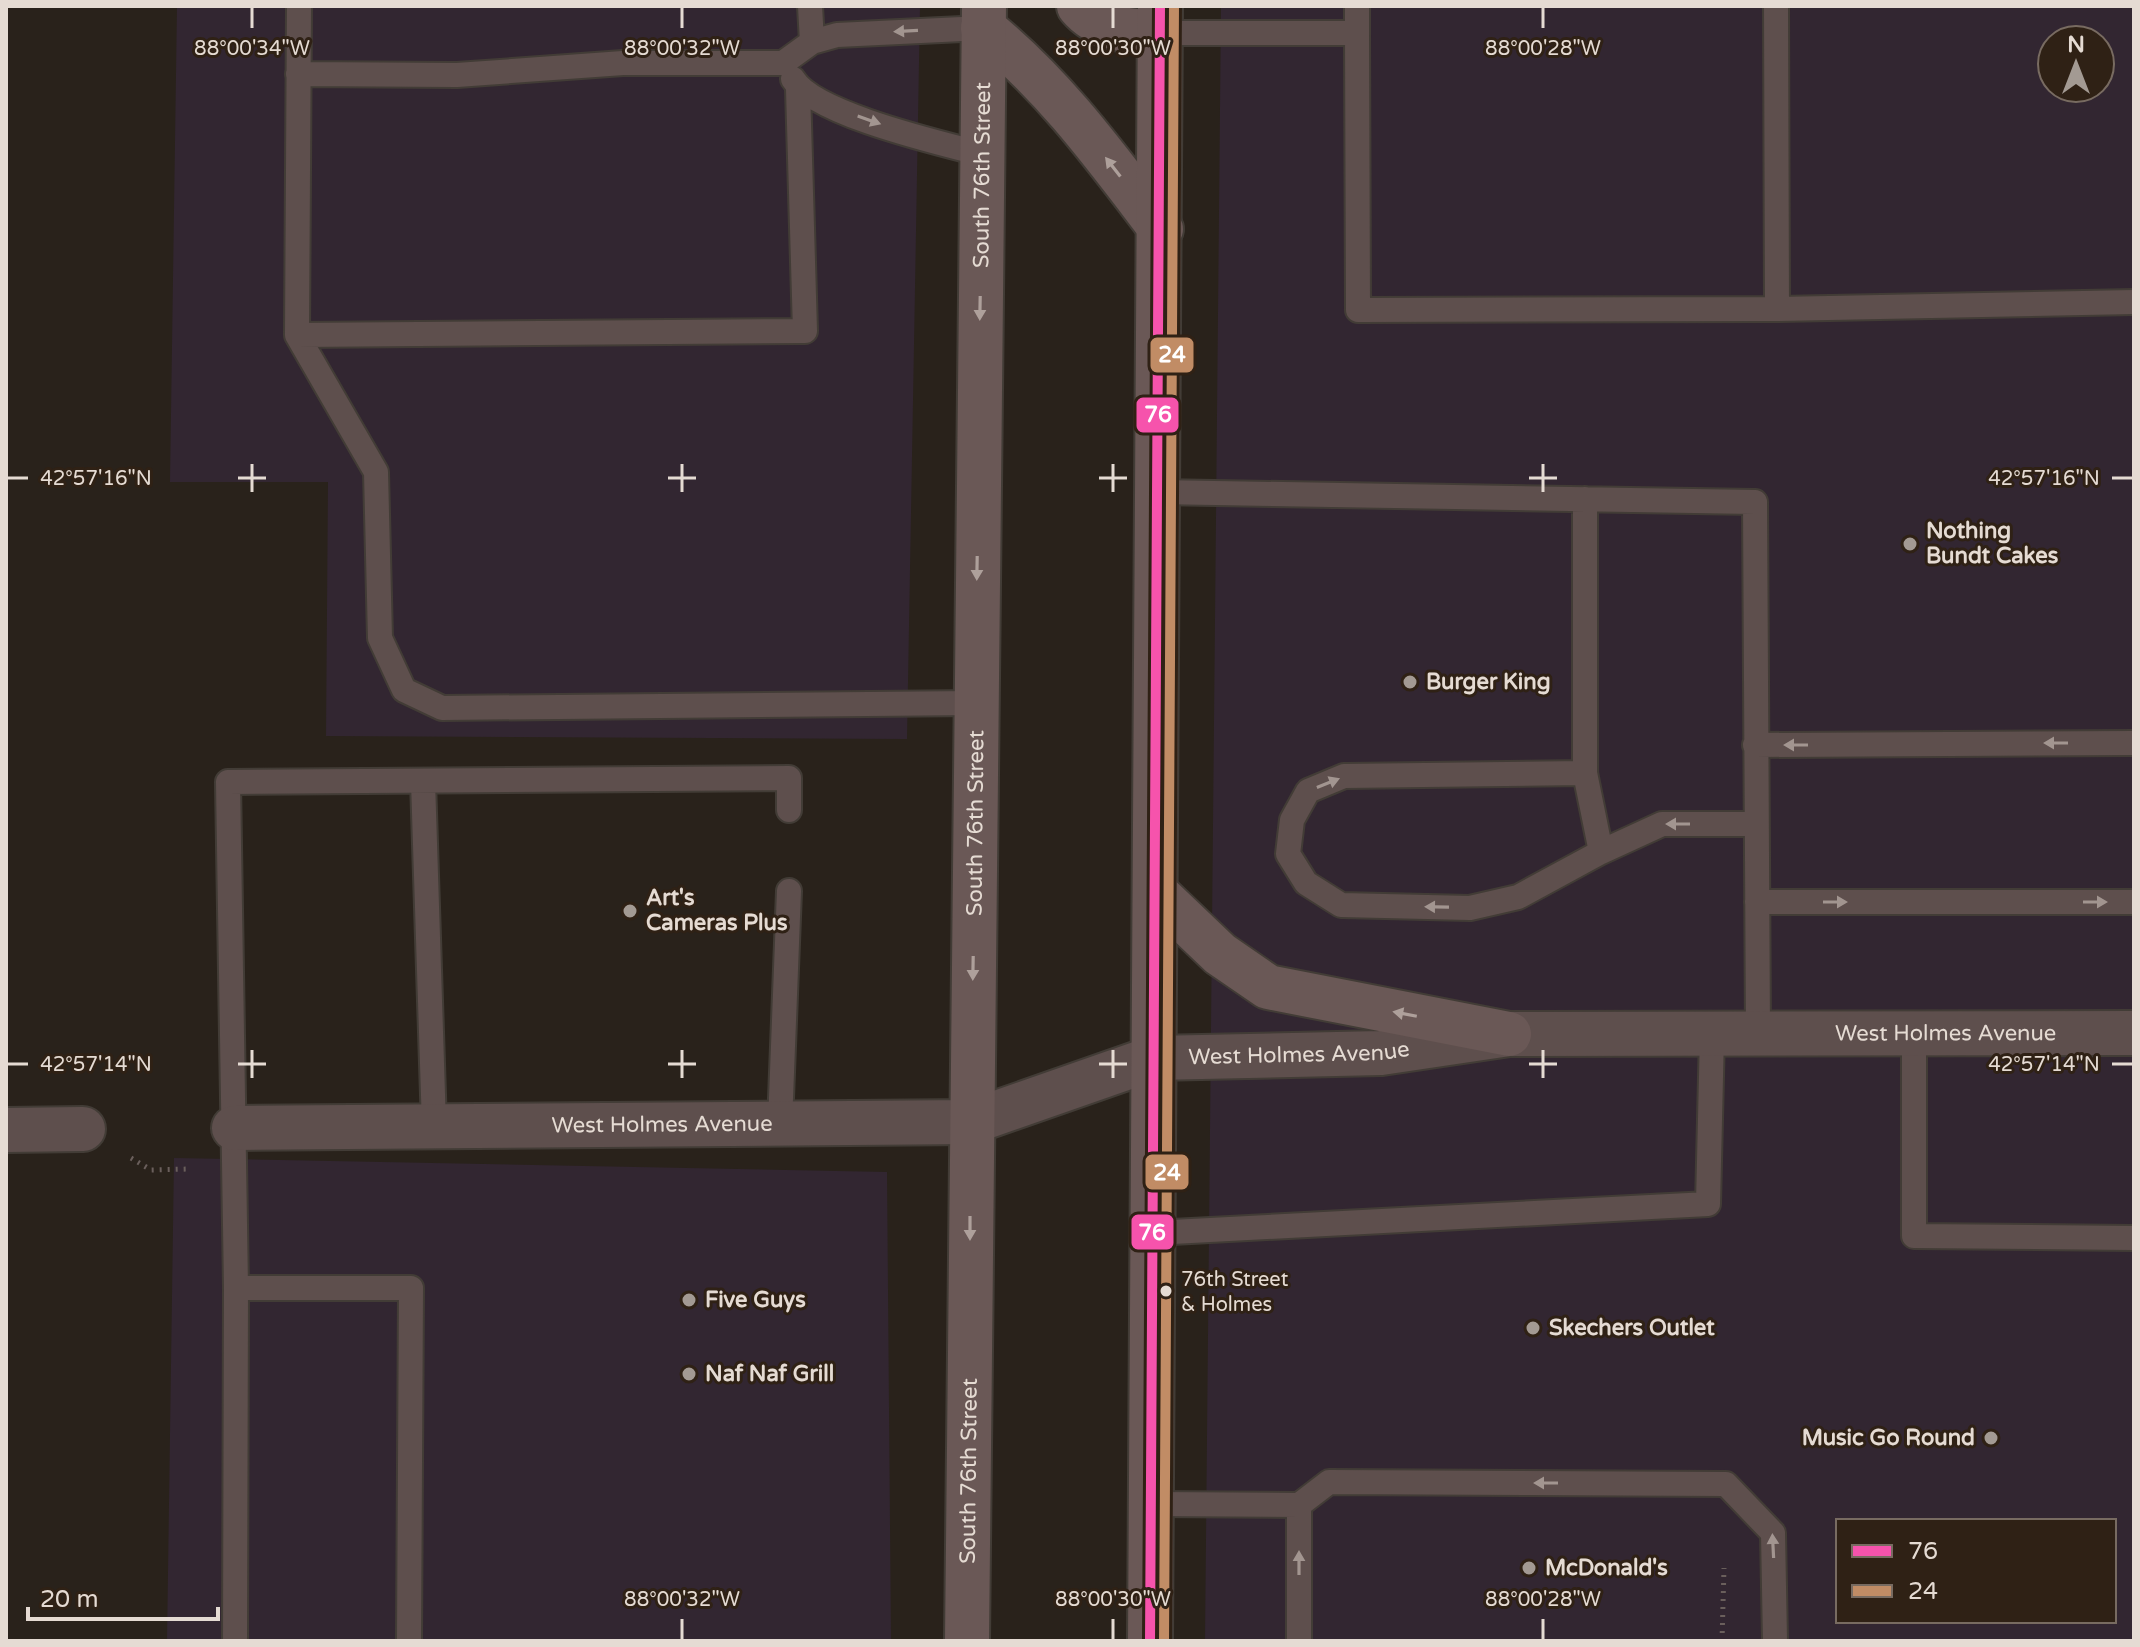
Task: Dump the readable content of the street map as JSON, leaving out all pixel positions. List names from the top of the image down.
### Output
{
  "streets": {
    "main road": ["South 76th Street"],
    "street": ["West Holmes Avenue"]
  },
  "crossings": [
    ["South 76th Street", "West Holmes Avenue"]
  ],
  "places": [
    "Nothing Bundt Cakes",
    "Burger King",
    "Art's Cameras Plus",
    "76th Street & Holmes",
    "Five Guys",
    "Skechers Outlet",
    "Naf Naf Grill",
    "Music Go Round",
    "McDonald's"
  ],
  "lines": ["transit line 76", "transit line 24"],
  "legend": ["76", "24"],
  "scale_bar": "20 m",
  "north": "top",
  "coordinates": [
    "88°00'34\"W",
    "88°00'32\"W",
    "88°00'30\"W",
    "88°00'28\"W",
    "42°57'16\"N",
    "42°57'14\"N"
  ]
}
